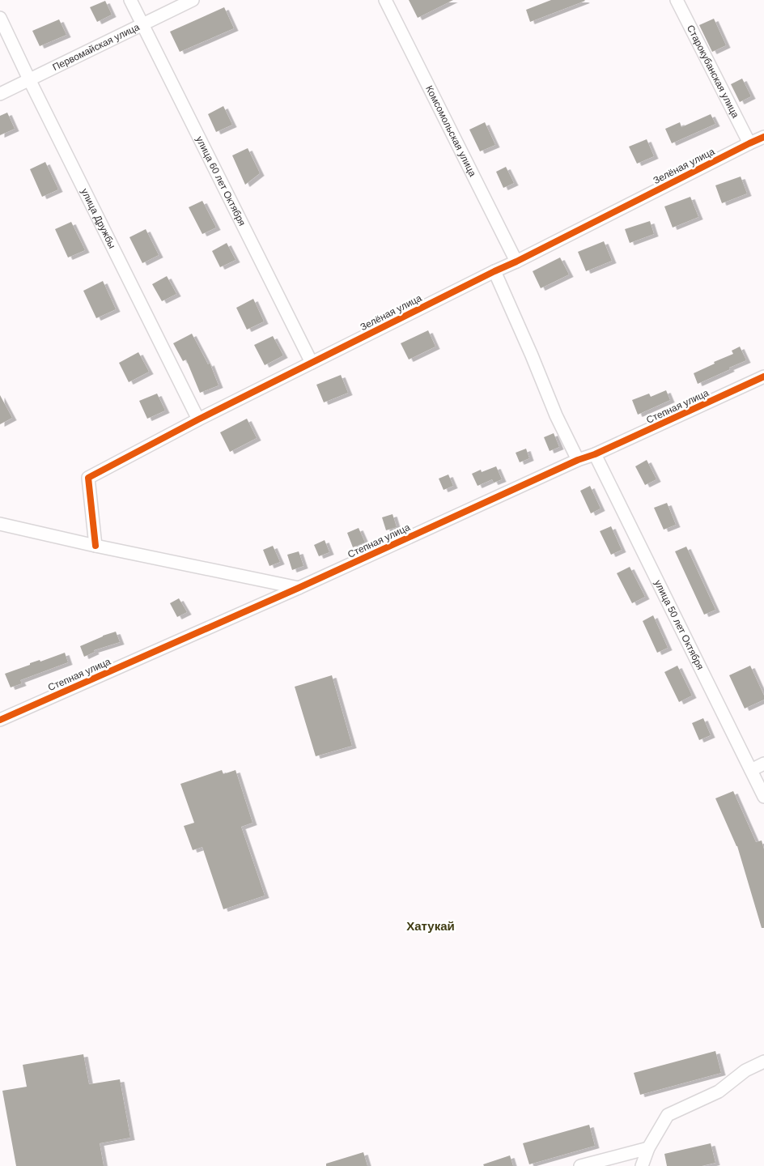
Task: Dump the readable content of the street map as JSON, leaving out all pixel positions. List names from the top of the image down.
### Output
{
  "streets": {
    "street": [
      "Первомайская улица",
      "Старокубанская улица",
      "Комсомольская улица",
      "Зелёная улица",
      "улица 60 лет Октября",
      "улица Дружбы",
      "Степная улица",
      "улица 50 лет Октября"
    ]
  },
  "crossings": [
    ["Первомайская улица", "улица 60 лет Октября"],
    ["Первомайская улица", "улица Дружбы"],
    ["Старокубанская улица", "Зелёная улица"],
    ["Комсомольская улица", "Зелёная улица"],
    ["Зелёная улица", "улица 60 лет Октября"],
    ["Зелёная улица", "улица Дружбы"],
    ["Степная улица", "улица 50 лет Октября"]
  ],
  "districts": ["Хатукай"]
}
